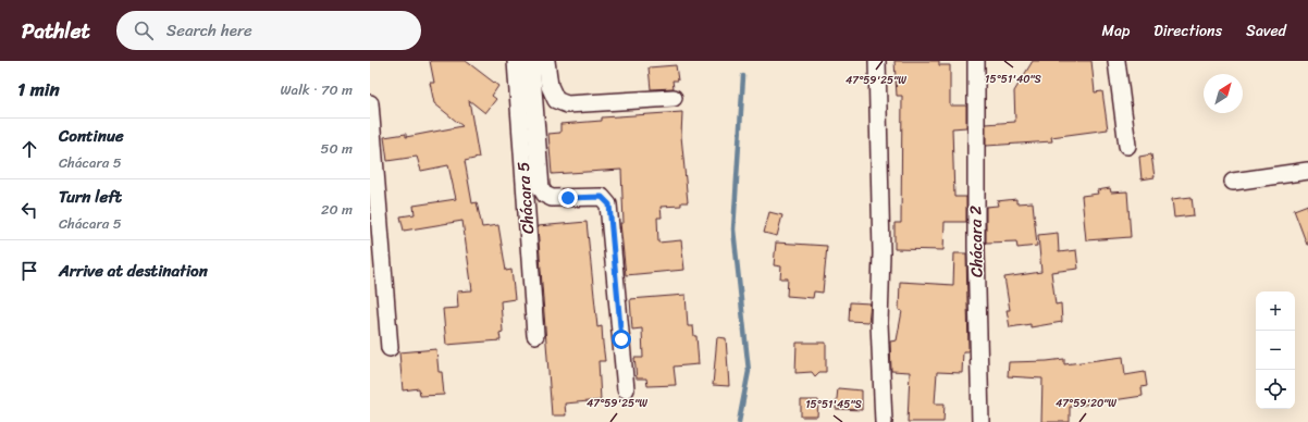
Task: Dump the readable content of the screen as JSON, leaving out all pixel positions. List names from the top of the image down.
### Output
{
  "streets": {
    "street": ["Chácara 5", "Chácara 2"]
  },
  "north": "top right",
  "page": {
    "header": "Pathlet",
    "search": "Search here",
    "nav": ["Map", "Directions", "Saved"],
    "heading": ["1 min", "Walk · 70 m"],
    "list": [
      ["Continue", "Chácara 5", "50 m"],
      ["Turn left", "Chácara 5", "20 m"],
      "Arrive at destination"
    ],
    "map_buttons": ["+", "−"]
  },
  "coordinates": [
    "15°51'40\"S",
    "47°59'25\"W",
    "47°59'20\"W",
    "15°51'45\"S"
  ]
}
